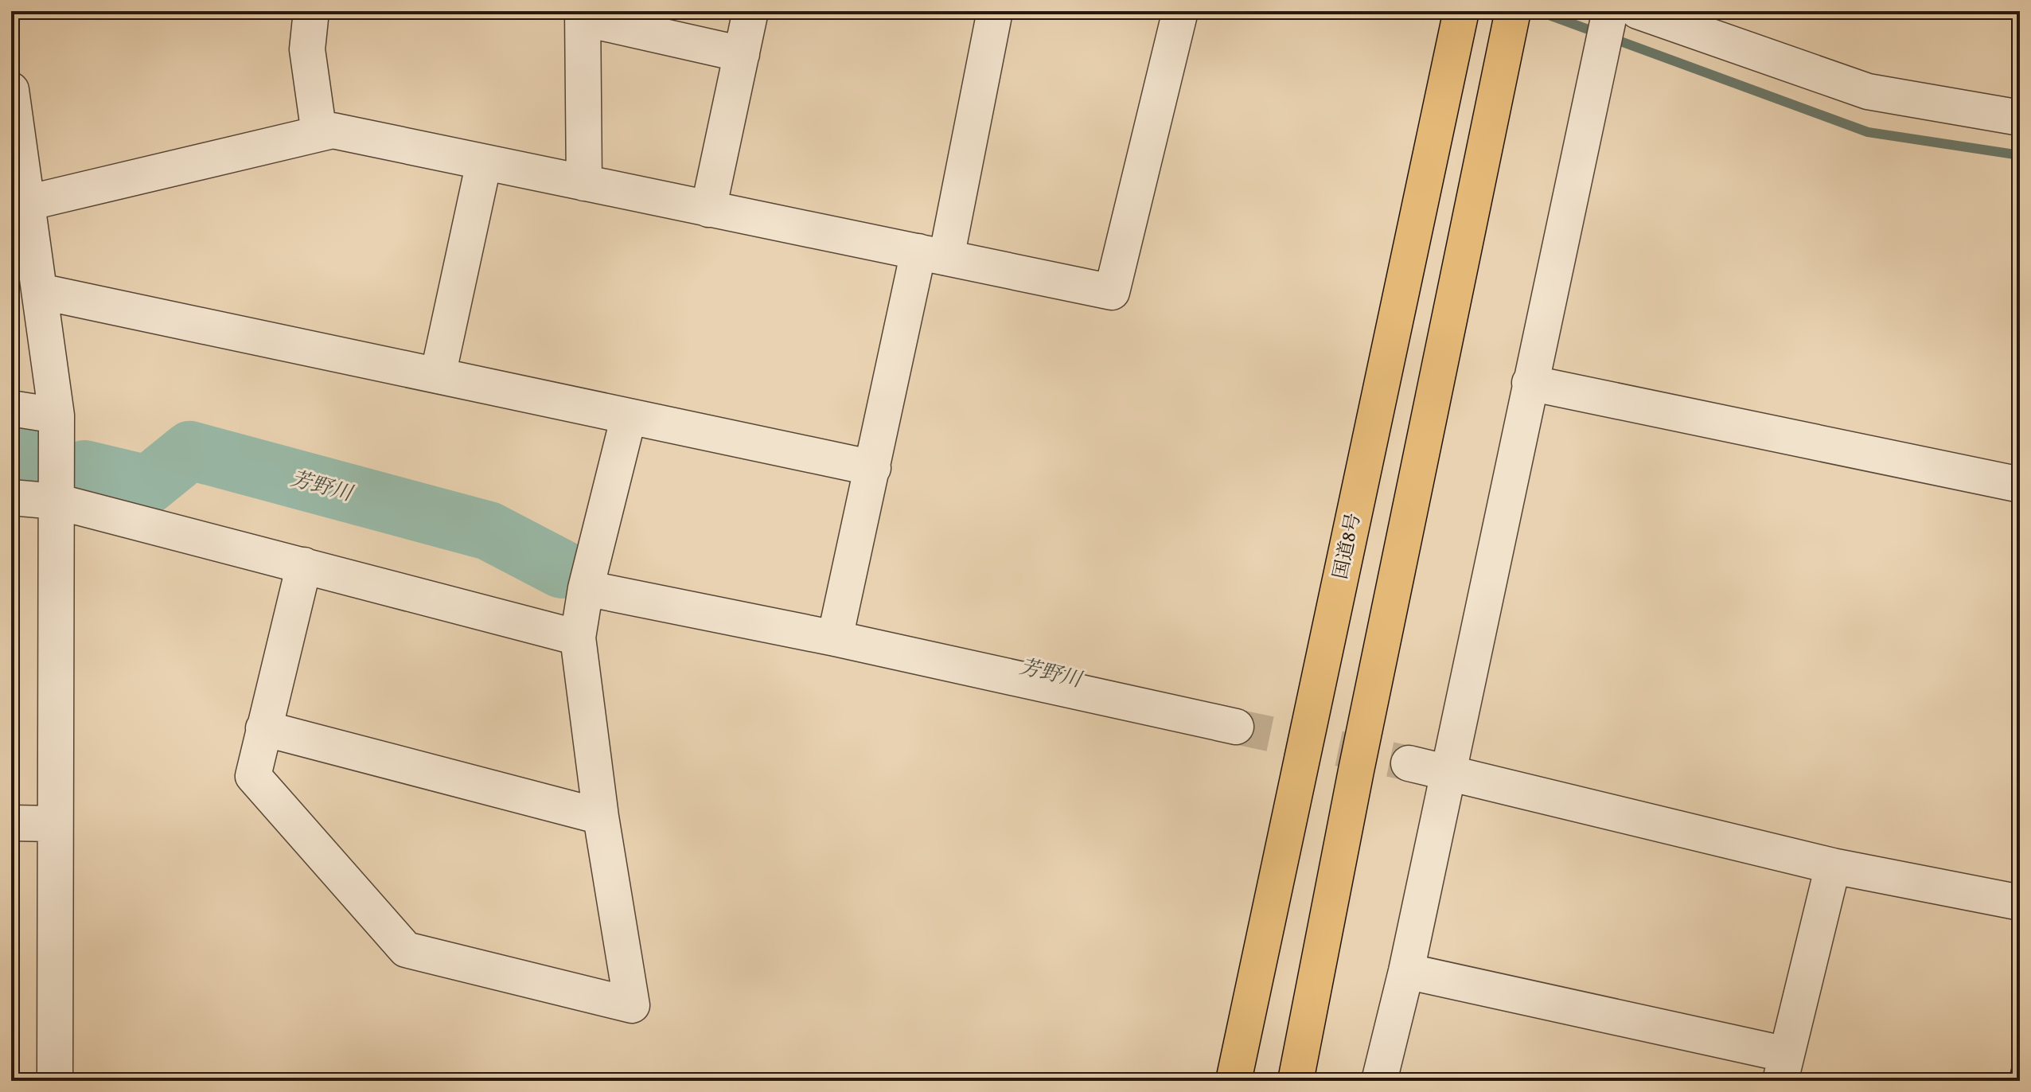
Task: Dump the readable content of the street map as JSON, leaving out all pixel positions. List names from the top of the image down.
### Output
{
  "streets": {
    "highway": ["国道8号"]
  },
  "water": ["芳野川"]
}
